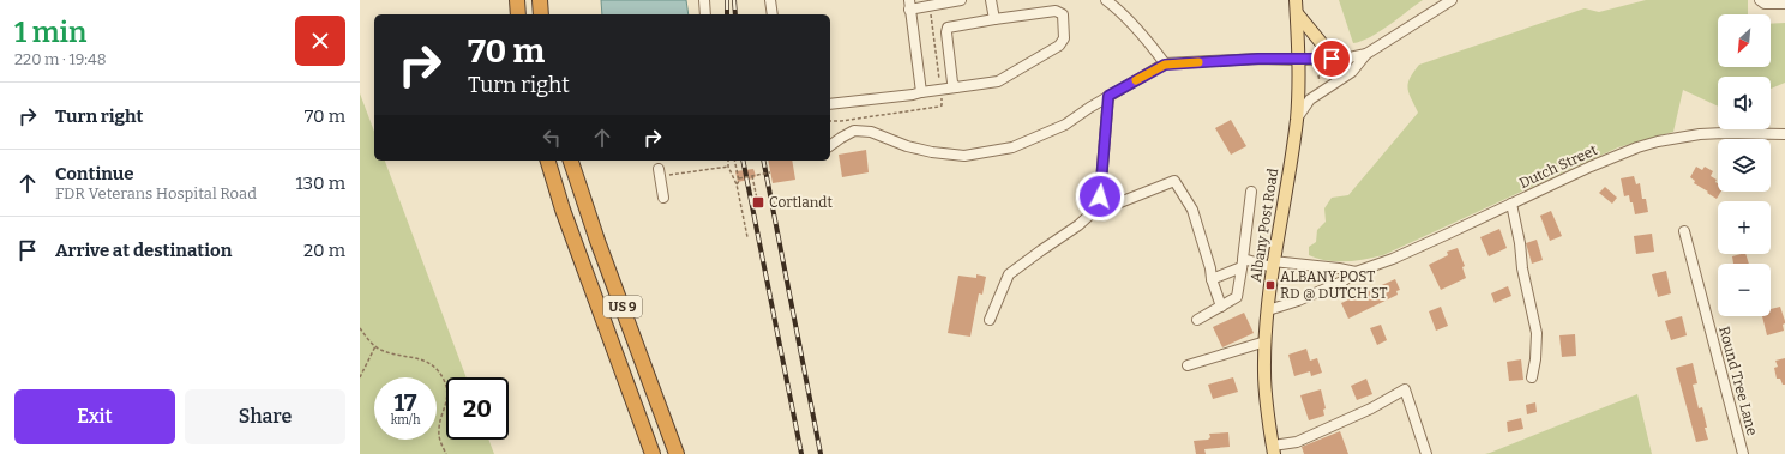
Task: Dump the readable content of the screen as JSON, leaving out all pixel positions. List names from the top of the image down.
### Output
{
  "streets": {
    "highway": ["US 9"],
    "main road": ["Albany Post Road"],
    "street": ["Dutch Street", "Round Tree Lane"]
  },
  "crossings": [
    ["Dutch Street", "Albany Post Road"]
  ],
  "places": {
    "transit": ["Cortlandt", "ALBANY POST RD @ DUTCH ST"]
  },
  "north": "bottom left",
  "page": {
    "heading": ["1 min", "220 m · 19:48"],
    "map_buttons": ["+", "−"],
    "turn": ["70 m", "Turn right"],
    "list": [
      {
        "name": "Turn right",
        "value": "70 m"
      },
      {
        "name": "Continue",
        "note": "FDR Veterans Hospital Road",
        "value": "130 m"
      },
      {
        "name": "Arrive at destination",
        "value": "20 m"
      }
    ],
    "speed": "17 km/h",
    "limit": "20",
    "buttons": ["Exit", "Share"]
  }
}
